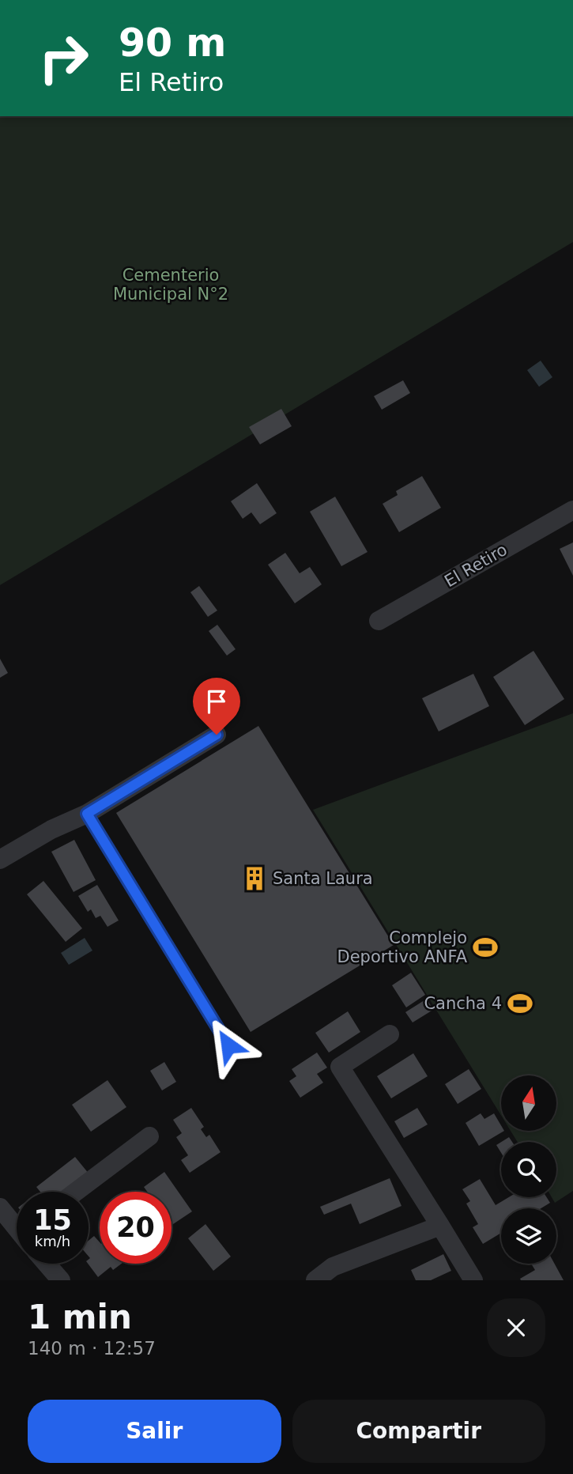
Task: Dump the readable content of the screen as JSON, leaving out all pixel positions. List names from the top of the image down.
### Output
{
  "streets": {
    "street": ["El Retiro"]
  },
  "parks": ["Cementerio Municipal N°2"],
  "places": {
    "building": ["Santa Laura"],
    "sports": ["Complejo Deportivo ANFA", "Cancha 4"]
  },
  "north": "top",
  "page": {
    "turn": ["90 m", "El Retiro"],
    "speed": "15 km/h",
    "limit": "20",
    "heading": ["1 min", "140 m · 12:57"],
    "buttons": ["Salir", "Compartir"]
  }
}
